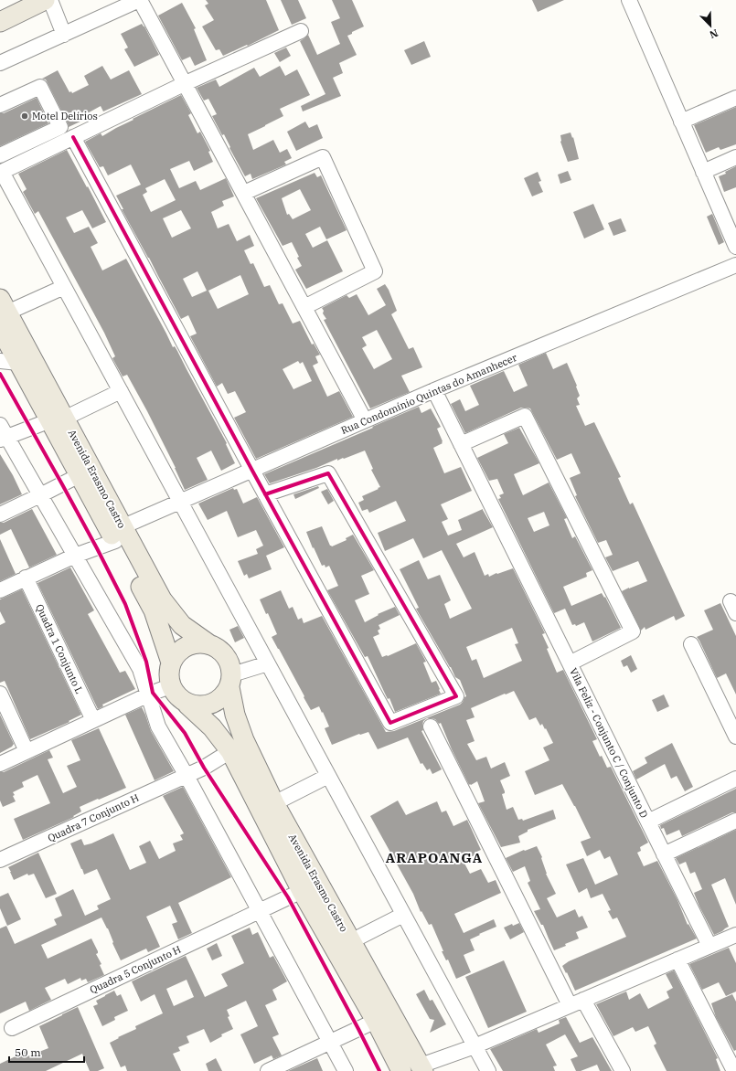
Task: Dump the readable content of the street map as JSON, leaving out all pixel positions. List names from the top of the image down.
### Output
{
  "streets": {
    "main road": ["Avenida Erasmo Castro"],
    "street": [
      "Rua Condomínio Quintas do Amanhecer",
      "Quadra 1 Conjunto L",
      "Vila Feliz - Conjunto C / Conjunto D",
      "Quadra 7 Conjunto H",
      "Quadra 5 Conjunto H"
    ]
  },
  "crossings": [
    ["Rua Condomínio Quintas do Amanhecer", "Avenida Erasmo Castro"],
    ["Rua Condomínio Quintas do Amanhecer", "Quadra 1 Conjunto L"],
    ["Rua Condomínio Quintas do Amanhecer", "Vila Feliz - Conjunto C / Conjunto D"],
    ["Avenida Erasmo Castro", "Quadra 7 Conjunto H"],
    ["Avenida Erasmo Castro", "Quadra 5 Conjunto H"]
  ],
  "districts": ["ARAPOANGA"],
  "places": ["Motel Delírios"],
  "scale_bar": "50 m",
  "north": "bottom right"
}
